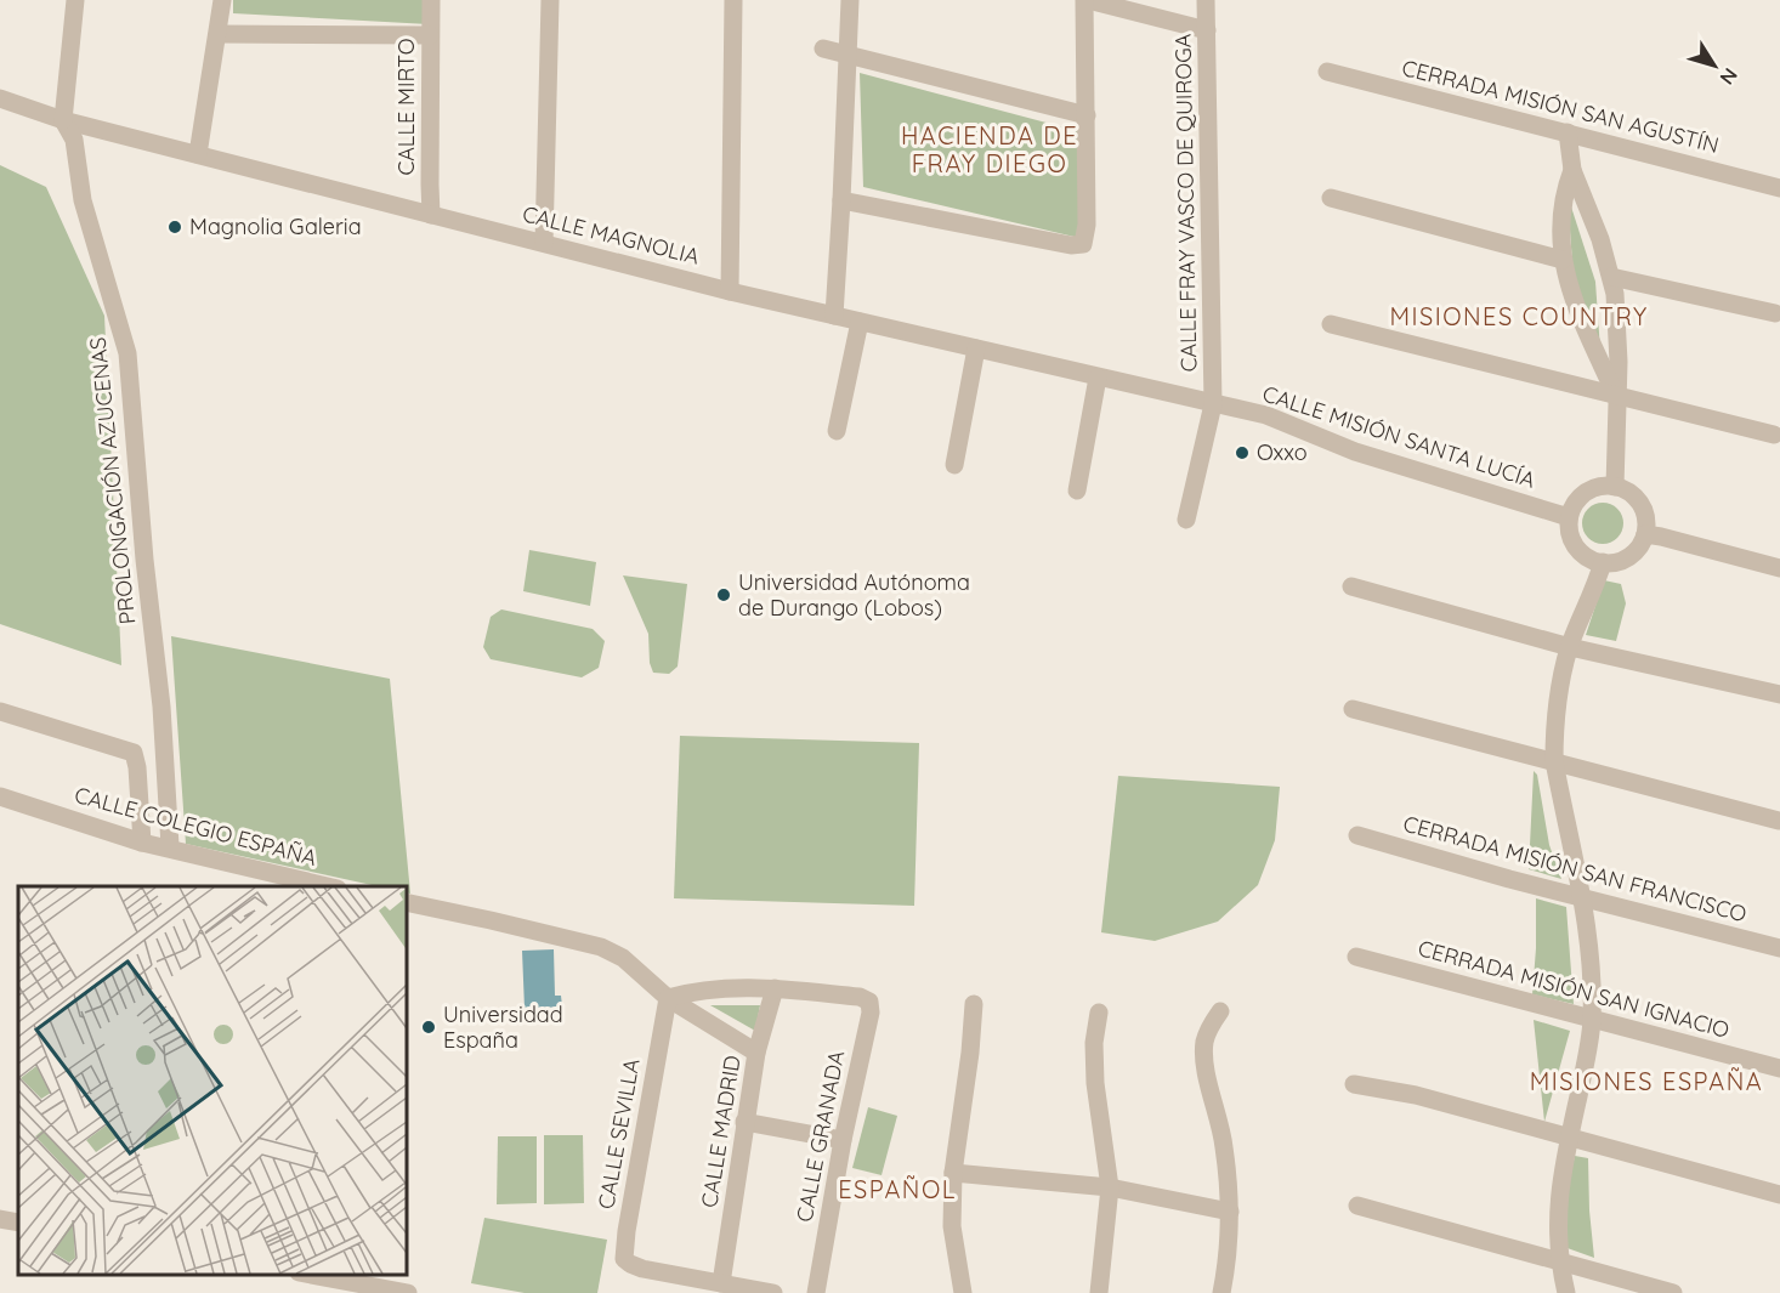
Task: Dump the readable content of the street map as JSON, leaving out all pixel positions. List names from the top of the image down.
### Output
{
  "streets": {
    "street": [
      "CALLE MIRTO",
      "CERRADA MISIÓN SAN AGUSTÍN",
      "CALLE FRAY VASCO DE QUIROGA",
      "CALLE MAGNOLIA",
      "CALLE MISIÓN SANTA LUCÍA",
      "PROLONGACIÓN AZUCENAS",
      "CALLE COLEGIO ESPAÑA",
      "CERRADA MISIÓN SAN FRANCISCO",
      "CERRADA MISIÓN SAN IGNACIO",
      "CALLE MADRID",
      "CALLE SEVILLA",
      "CALLE GRANADA"
    ]
  },
  "crossings": [
    ["CALLE MIRTO", "CALLE MAGNOLIA"],
    ["CALLE FRAY VASCO DE QUIROGA", "CALLE MAGNOLIA"],
    ["CALLE FRAY VASCO DE QUIROGA", "CALLE MISIÓN SANTA LUCÍA"],
    ["CALLE MAGNOLIA", "CALLE MISIÓN SANTA LUCÍA"],
    ["CALLE MAGNOLIA", "PROLONGACIÓN AZUCENAS"],
    ["PROLONGACIÓN AZUCENAS", "CALLE COLEGIO ESPAÑA"],
    ["CALLE MADRID", "CALLE GRANADA"]
  ],
  "districts": [
    "HACIENDA DE FRAY DIEGO",
    "MISIONES COUNTRY",
    "MISIONES ESPAÑA",
    "ESPAÑOL"
  ],
  "places": [
    "Magnolia Galeria",
    "Oxxo",
    "Universidad Autónoma de Durango (Lobos)",
    "Universidad España"
  ],
  "north": "bottom right"
}
